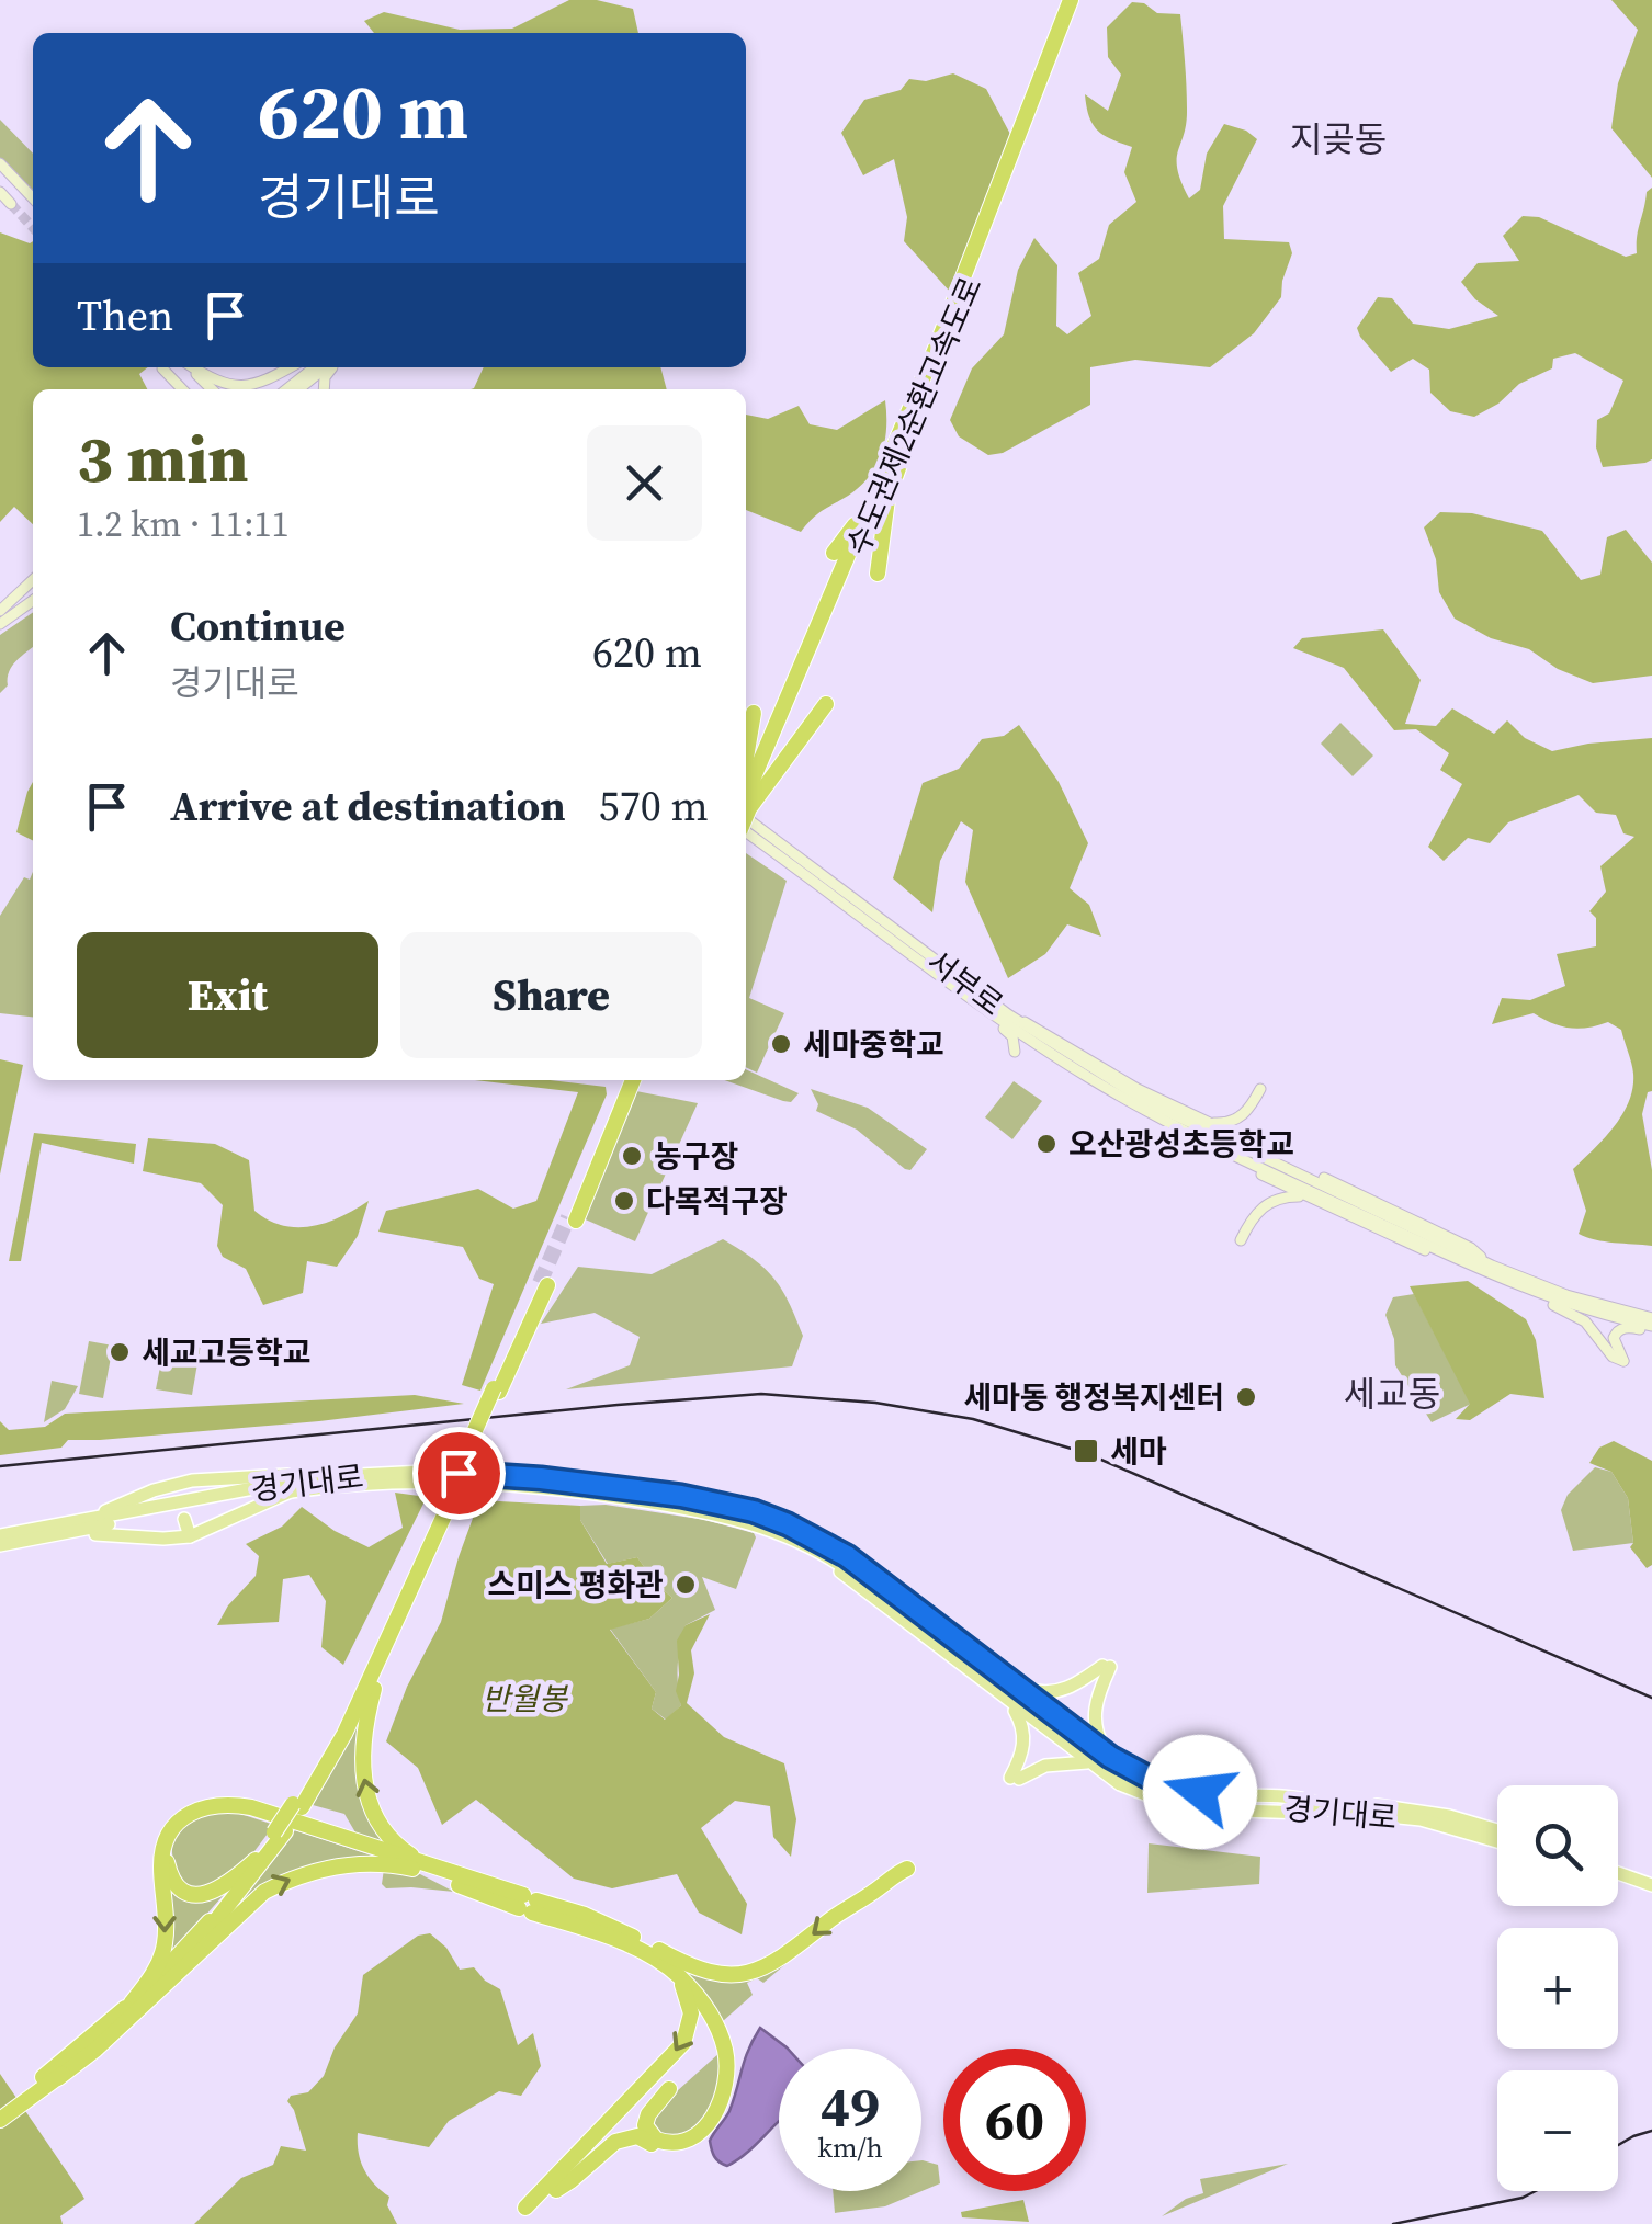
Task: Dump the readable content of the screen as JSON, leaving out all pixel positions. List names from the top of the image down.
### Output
{
  "streets": {
    "highway": ["수도권제2순환고속도로"],
    "main road": ["서부로", "경기대로"]
  },
  "districts": ["지곶동", "세교동"],
  "parks": ["반월봉"],
  "places": {
    "other": [
      "세마중학교",
      "오산광성초등학교",
      "농구장",
      "다목적구장",
      "세교고등학교",
      "세마동 행정복지센터",
      "스미스 평화관"
    ],
    "transit": ["세마"]
  },
  "page": {
    "turn": ["620 m", "경기대로"],
    "then": "Then",
    "heading": ["3 min", "1.2 km · 11:11"],
    "list": [
      {
        "name": "Continue",
        "note": "경기대로",
        "value": "620 m"
      },
      {
        "name": "Arrive at destination",
        "value": "570 m"
      }
    ],
    "buttons": ["Exit", "Share"],
    "map_buttons": ["+", "−"],
    "speed": "49 km/h",
    "limit": "60"
  }
}
